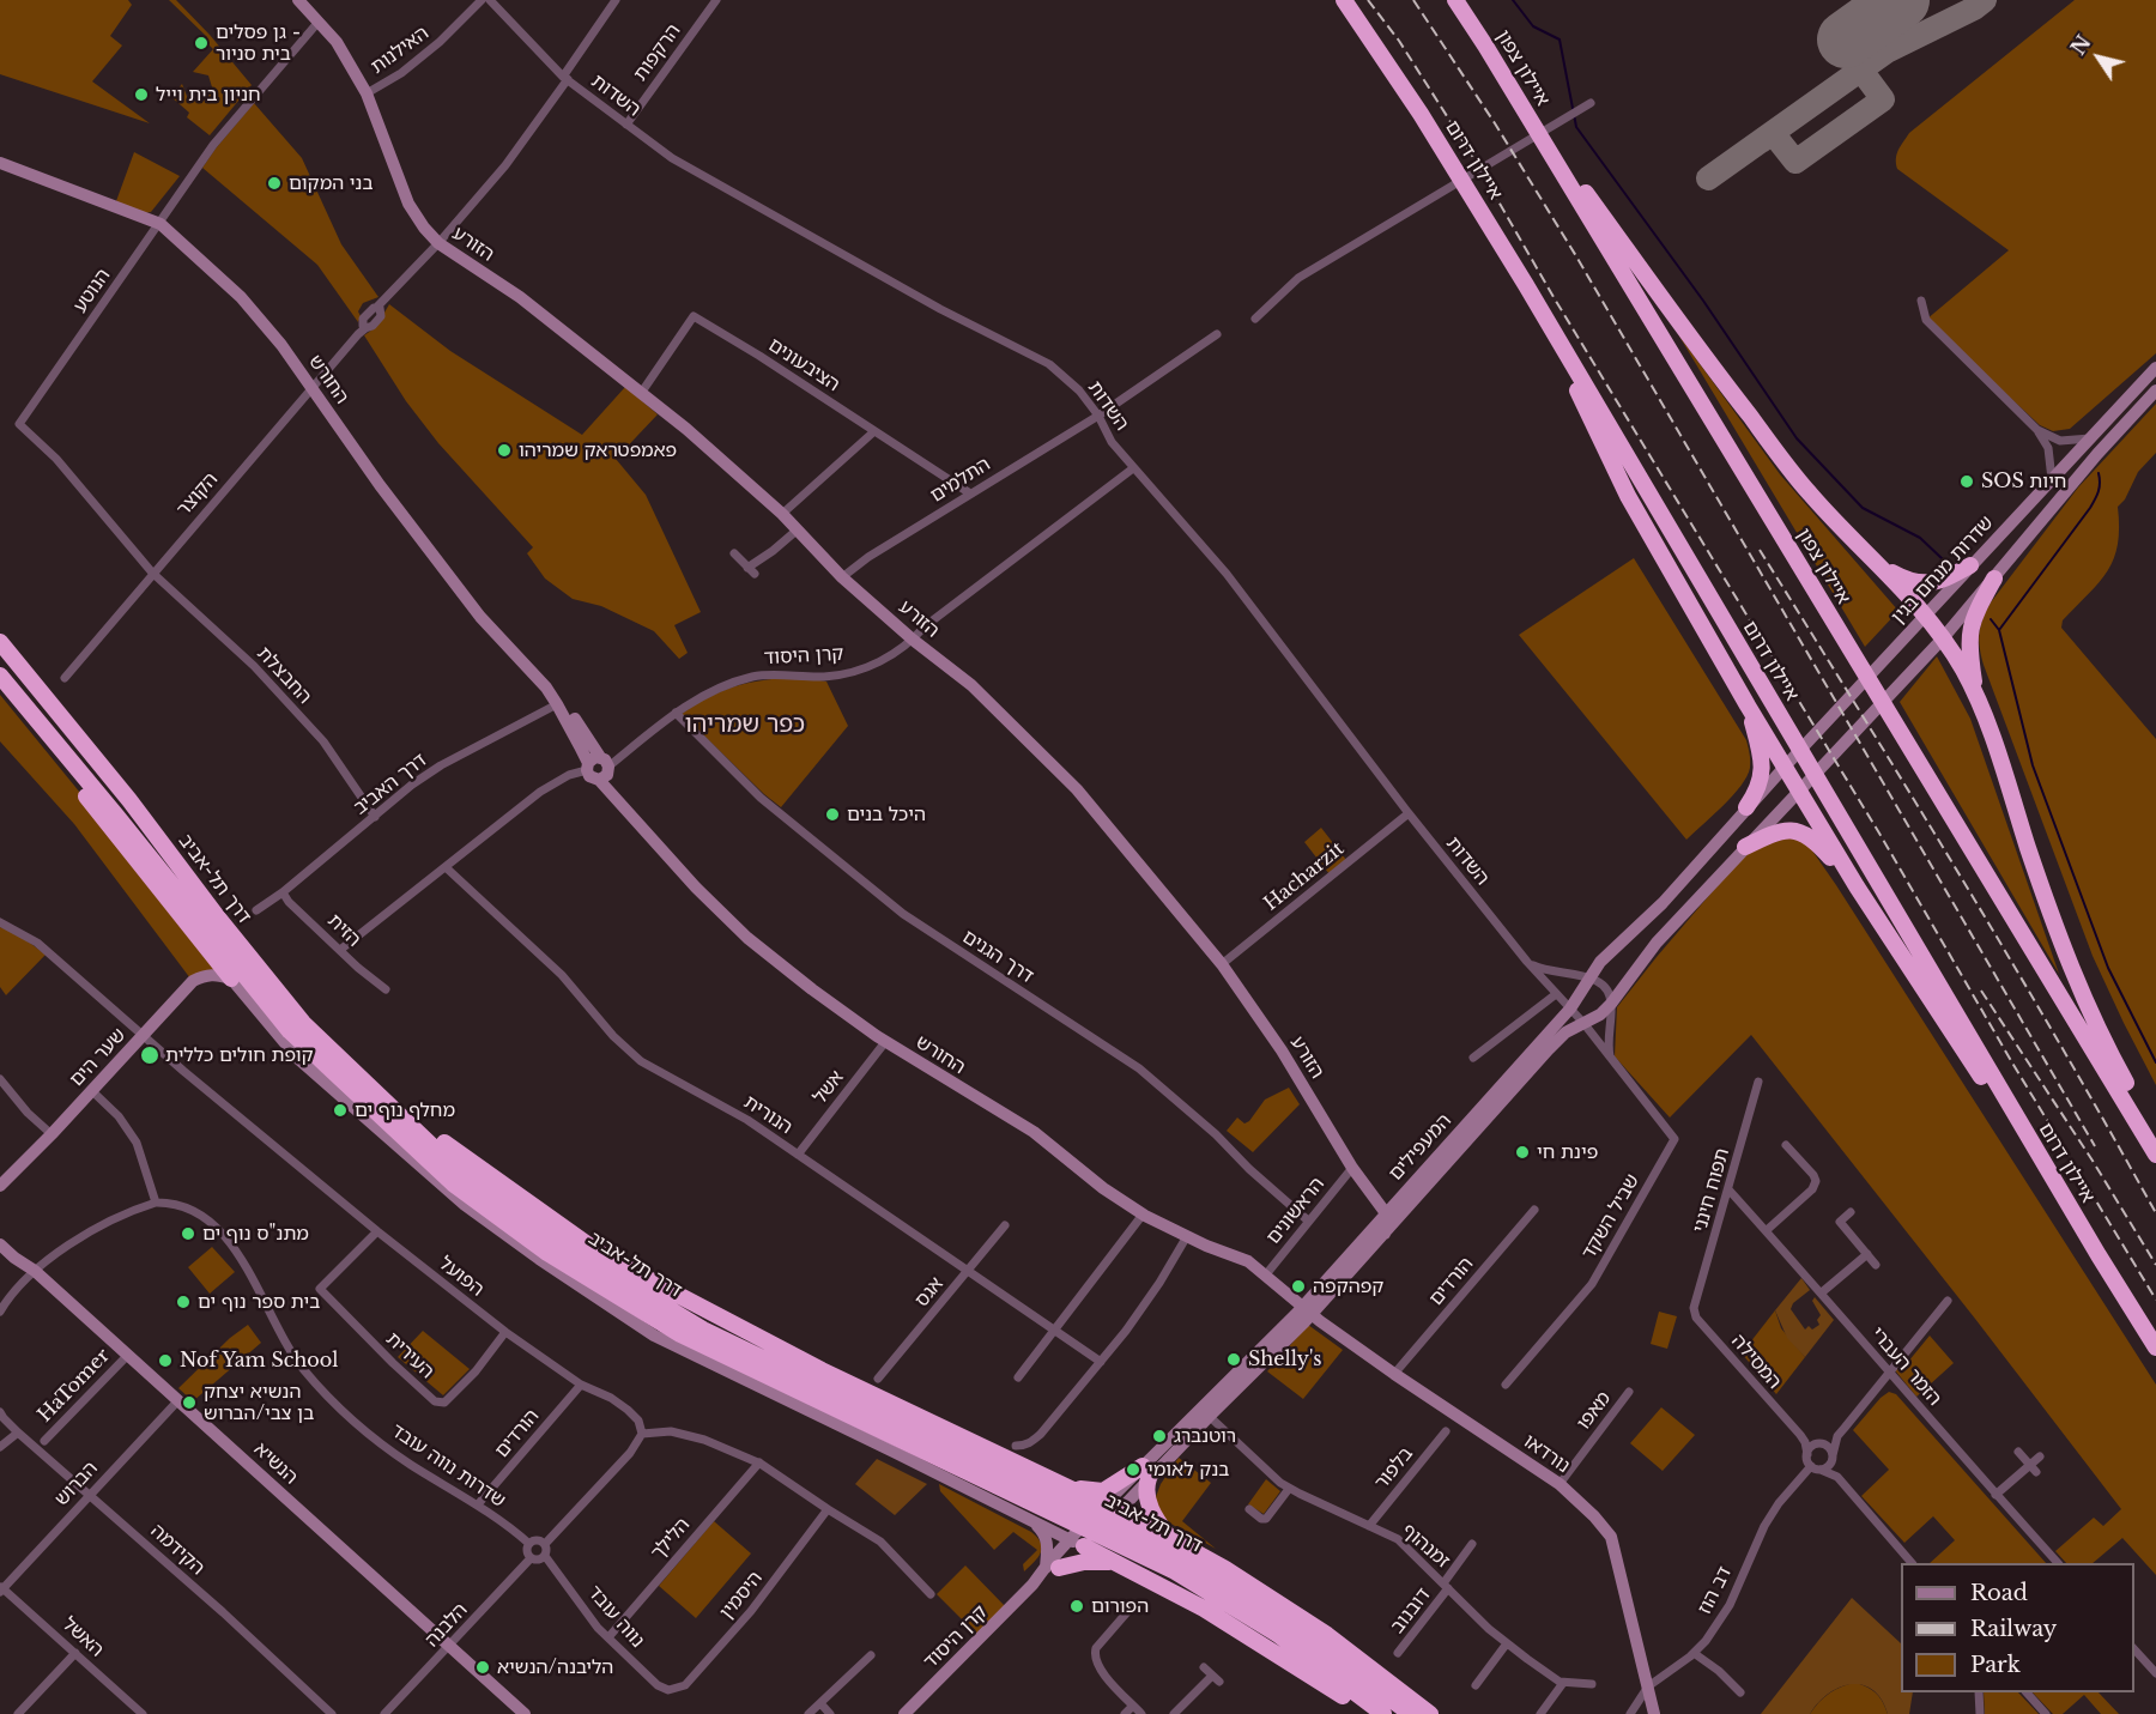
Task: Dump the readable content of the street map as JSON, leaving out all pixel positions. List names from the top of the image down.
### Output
{
  "streets": {
    "highway": ["איילון צפון", "איילון דרום", "דרך תל-אביב"],
    "street": [
      "האילנות",
      "הרקפות",
      "השדות",
      "הזורע",
      "הנוטע",
      "הציבעונים",
      "החורש",
      "התלמים",
      "הקוצר",
      "שדרות מנחם בגין",
      "קרן היסוד",
      "החבצלת",
      "דרך האביב",
      "Hacharzit",
      "הזית",
      "דרך הגנים",
      "שער הים",
      "אשל",
      "הנורית",
      "המעפילים",
      "תפוח חינני",
      "הראשונים",
      "שביל השקד",
      "הפועל",
      "הורדים",
      "אגס",
      "העירית",
      "המסילה",
      "הזמר העברי",
      "HaTomer",
      "מאפו",
      "נורדאו",
      "הנשיא",
      "שדרות נווה עובד",
      "בלפור",
      "הברוש",
      "הלילך",
      "זמנהוף",
      "הקידמה",
      "דב הוז",
      "היסמין",
      "דובנוב",
      "נווה עובד",
      "הלבנה",
      "האשל"
    ]
  },
  "crossings": [
    ["האילנות", "הזורע"],
    ["הרקפות", "השדות"],
    ["השדות", "התלמים"],
    ["השדות", "קרן היסוד"],
    ["השדות", "Hacharzit"],
    ["השדות", "המעפילים"],
    ["השדות", "שביל השקד"],
    ["הזורע", "הנוטע"],
    ["הזורע", "הציבעונים"],
    ["הזורע", "התלמים"],
    ["הזורע", "קרן היסוד"],
    ["הזורע", "Hacharzit"],
    ["הזורע", "המעפילים"],
    ["הזורע", "הראשונים"],
    ["הנוטע", "החורש"],
    ["הנוטע", "הקוצר"],
    ["הנוטע", "החבצלת"],
    ["הציבעונים", "התלמים"],
    ["החורש", "הקוצר"],
    ["החורש", "קרן היסוד"],
    ["החורש", "דרך האביב"],
    ["החורש", "אשל"],
    ["החורש", "המעפילים"],
    ["החורש", "הראשונים"],
    ["החורש", "נורדאו"],
    ["הקוצר", "החבצלת"],
    ["שדרות מנחם בגין", "המעפילים"],
    ["קרן היסוד", "הזית"],
    ["קרן היסוד", "דרך הגנים"],
    ["קרן היסוד", "הנורית"],
    ["קרן היסוד", "המעפילים"],
    ["החבצלת", "דרך האביב"],
    ["דרך האביב", "הזית"],
    ["דרך הגנים", "הראשונים"],
    ["שער הים", "הפועל"],
    ["אשל", "הנורית"],
    ["הנורית", "אגס"],
    ["המעפילים", "שביל השקד"],
    ["המעפילים", "נורדאו"],
    ["המעפילים", "זמנהוף"],
    ["תפוח חינני", "המסילה"],
    ["תפוח חינני", "הזמר העברי"],
    ["הפועל", "הורדים"],
    ["הפועל", "העירית"],
    ["הורדים", "נורדאו"],
    ["הורדים", "שדרות נווה עובד"],
    ["המסילה", "דב הוז"],
    ["HaTomer", "הנשיא"],
    ["מאפו", "נורדאו"],
    ["נורדאו", "דב הוז"],
    ["הנשיא", "הברוש"],
    ["הנשיא", "הלבנה"],
    ["שדרות נווה עובד", "נווה עובד"],
    ["שדרות נווה עובד", "הלבנה"],
    ["בלפור", "זמנהוף"],
    ["הברוש", "הקידמה"],
    ["הברוש", "האשל"],
    ["הלילך", "נווה עובד"],
    ["זמנהוף", "דובנוב"],
    ["היסמין", "נווה עובד"],
    ["נווה עובד", "הלבנה"]
  ],
  "districts": ["כפר שמריהו"],
  "places": [
    "גן פסלים - בית סניור",
    "חניון בית וייל",
    "בני המקום",
    "פאמפטראק שמריהו",
    "SOS חיות",
    "היכל בנים",
    "קופת חולים כללית",
    "מחלף נוף ים",
    "פינת חי",
    "מתנ\"ס נוף ים",
    "קפהקפה",
    "בית ספר נוף ים",
    "Shelly's",
    "Nof Yam School",
    "הנשיא יצחק בן צבי/הברוש",
    "רוטנברג",
    "בנק לאומי",
    "הפורום",
    "הליבנה/הנשיא"
  ],
  "legend": ["Road", "Railway", "Park"],
  "north": "top left"
}
